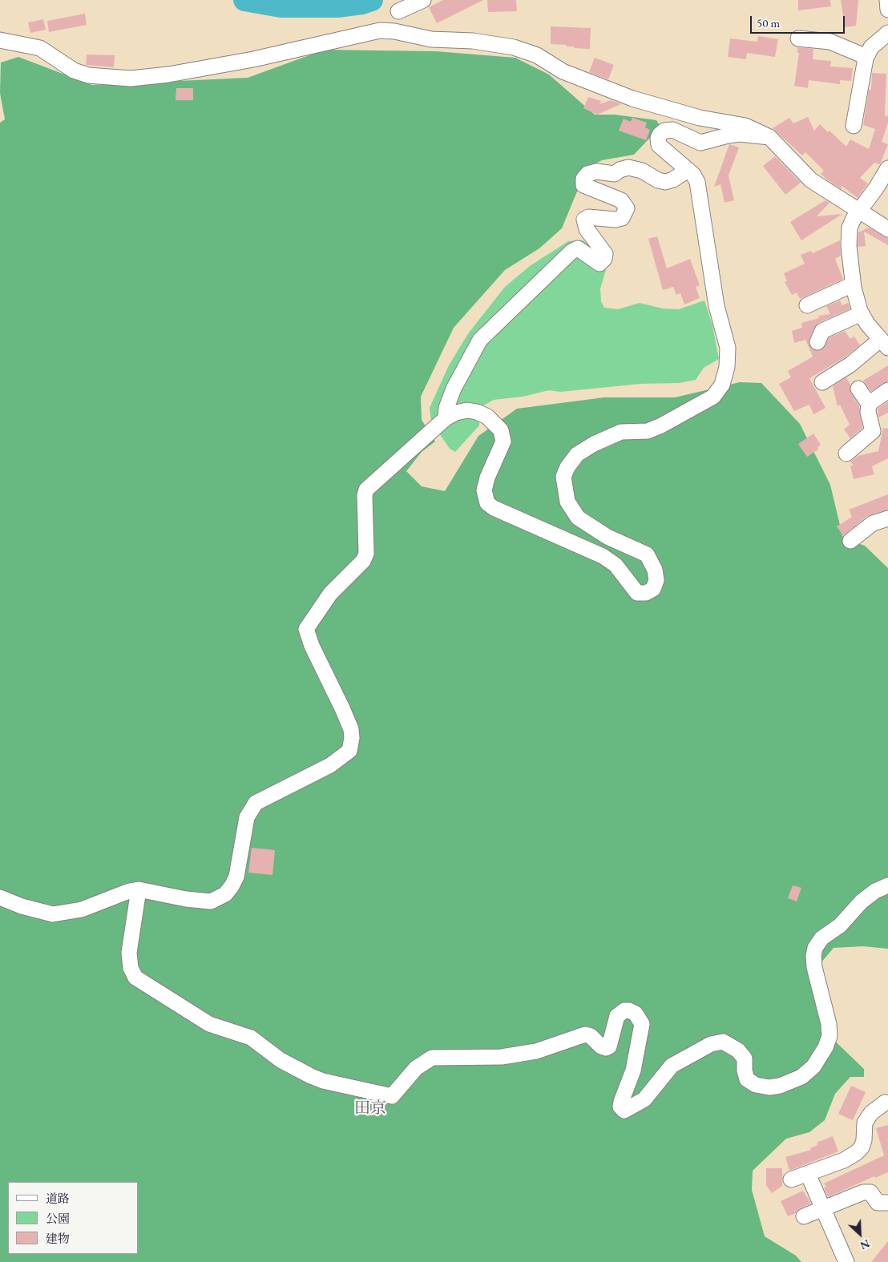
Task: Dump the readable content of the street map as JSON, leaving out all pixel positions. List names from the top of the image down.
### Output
{
  "districts": ["田京"],
  "legend": ["道路", "公園", "建物"],
  "scale_bar": "50 m",
  "north": "bottom right"
}
